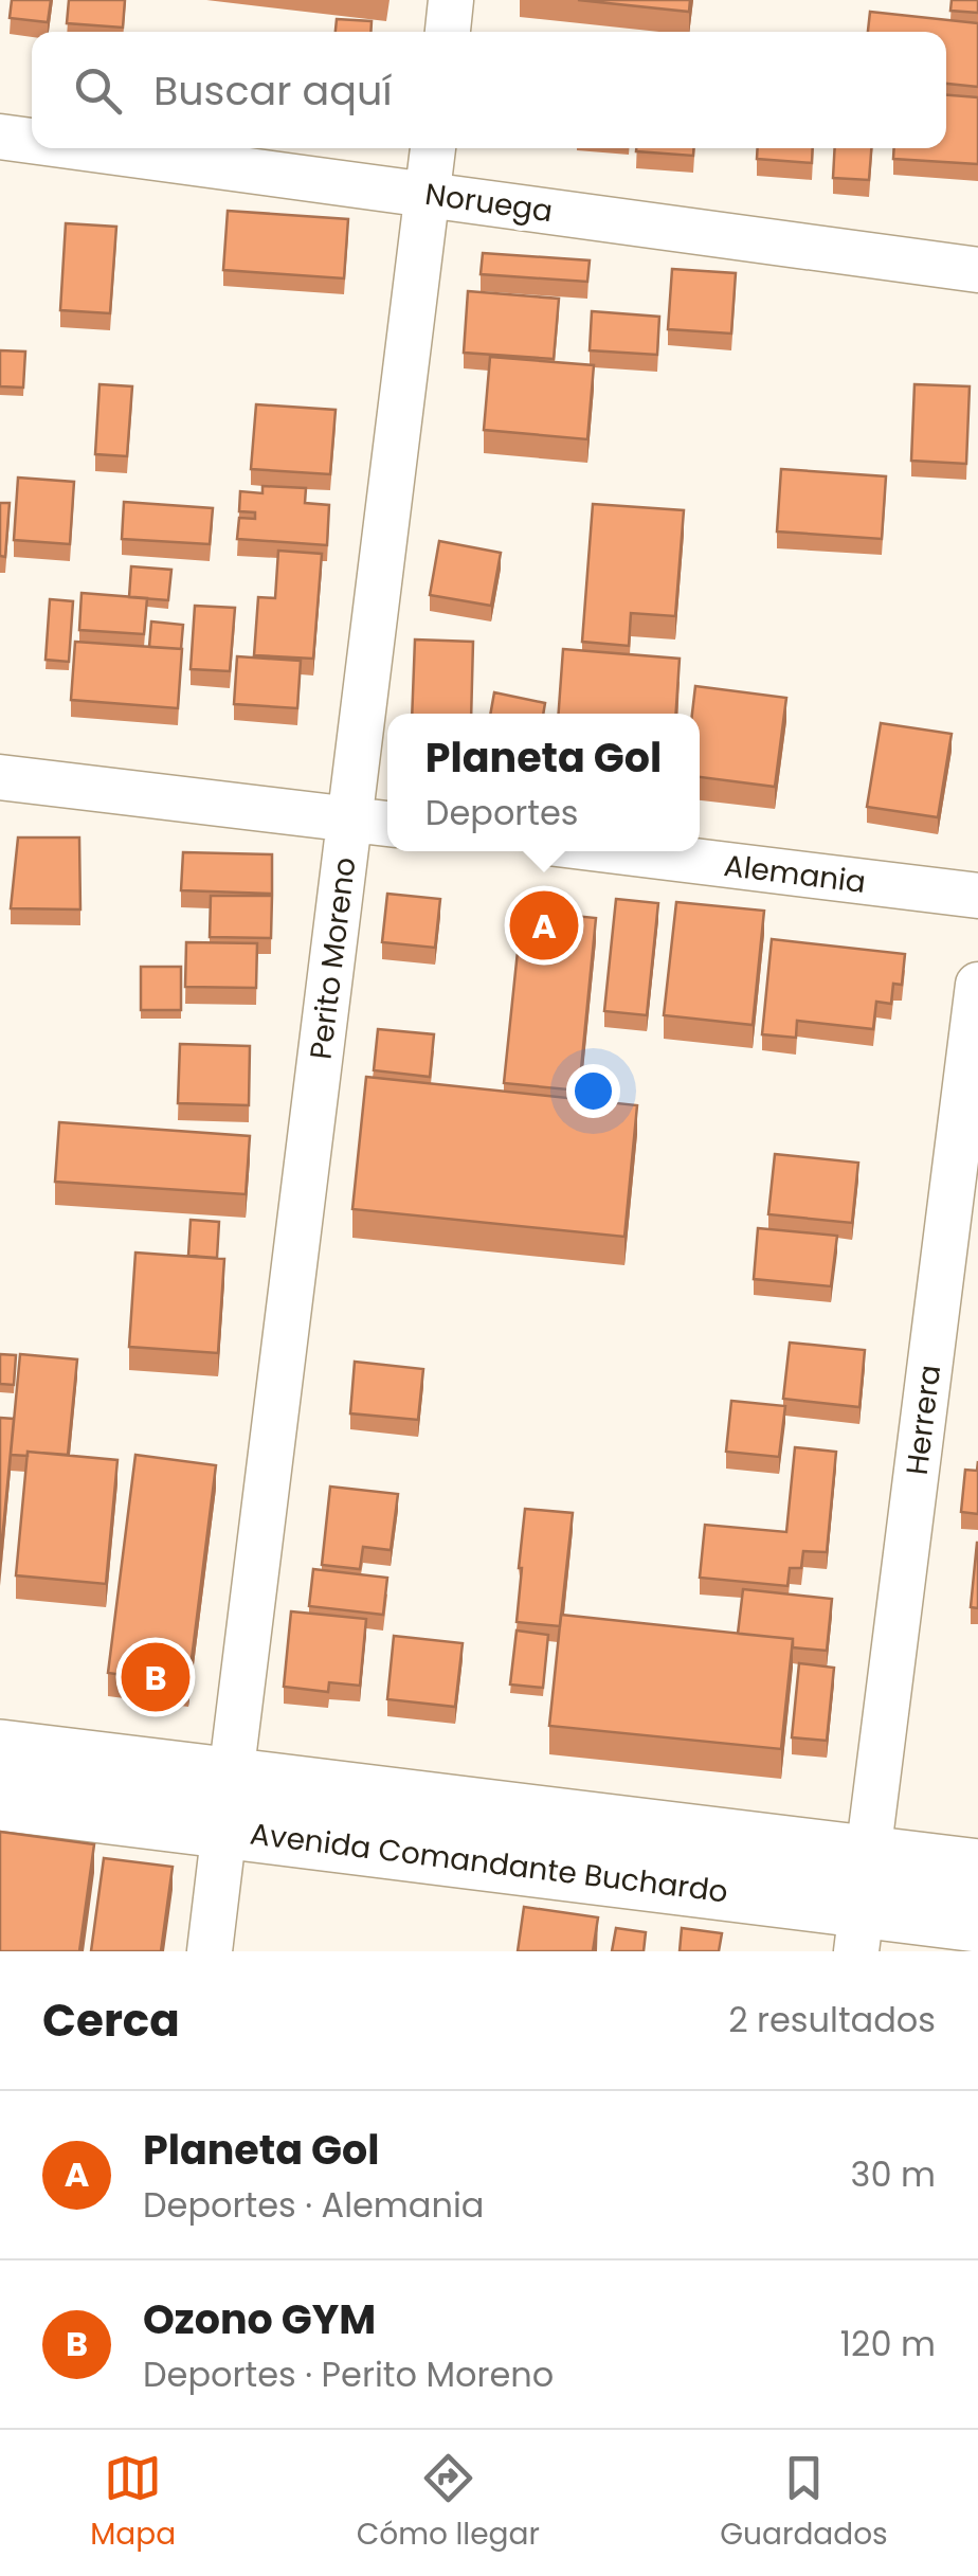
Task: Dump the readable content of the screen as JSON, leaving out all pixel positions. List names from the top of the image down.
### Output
{
  "streets": {
    "main road": ["Avenida Comandante Buchardo"],
    "street": [
      "Noruega",
      "Alemania",
      "Perito Moreno",
      "Herrera"
    ]
  },
  "crossings": [
    ["Noruega", "Perito Moreno"],
    ["Perito Moreno", "Avenida Comandante Buchardo"],
    ["Herrera", "Avenida Comandante Buchardo"]
  ],
  "page": {
    "search": "Buscar aquí",
    "popup": ["Planeta Gol", "Deportes"],
    "pins": ["A", "B"],
    "heading": ["Cerca", "2 resultados"],
    "list": [
      {
        "mark": "A",
        "name": "Planeta Gol",
        "note": "Deportes · Alemania",
        "value": "30 m"
      },
      {
        "mark": "B",
        "name": "Ozono GYM",
        "note": "Deportes · Perito Moreno",
        "value": "120 m"
      }
    ],
    "nav": ["Mapa", "Cómo llegar", "Guardados"]
  }
}
